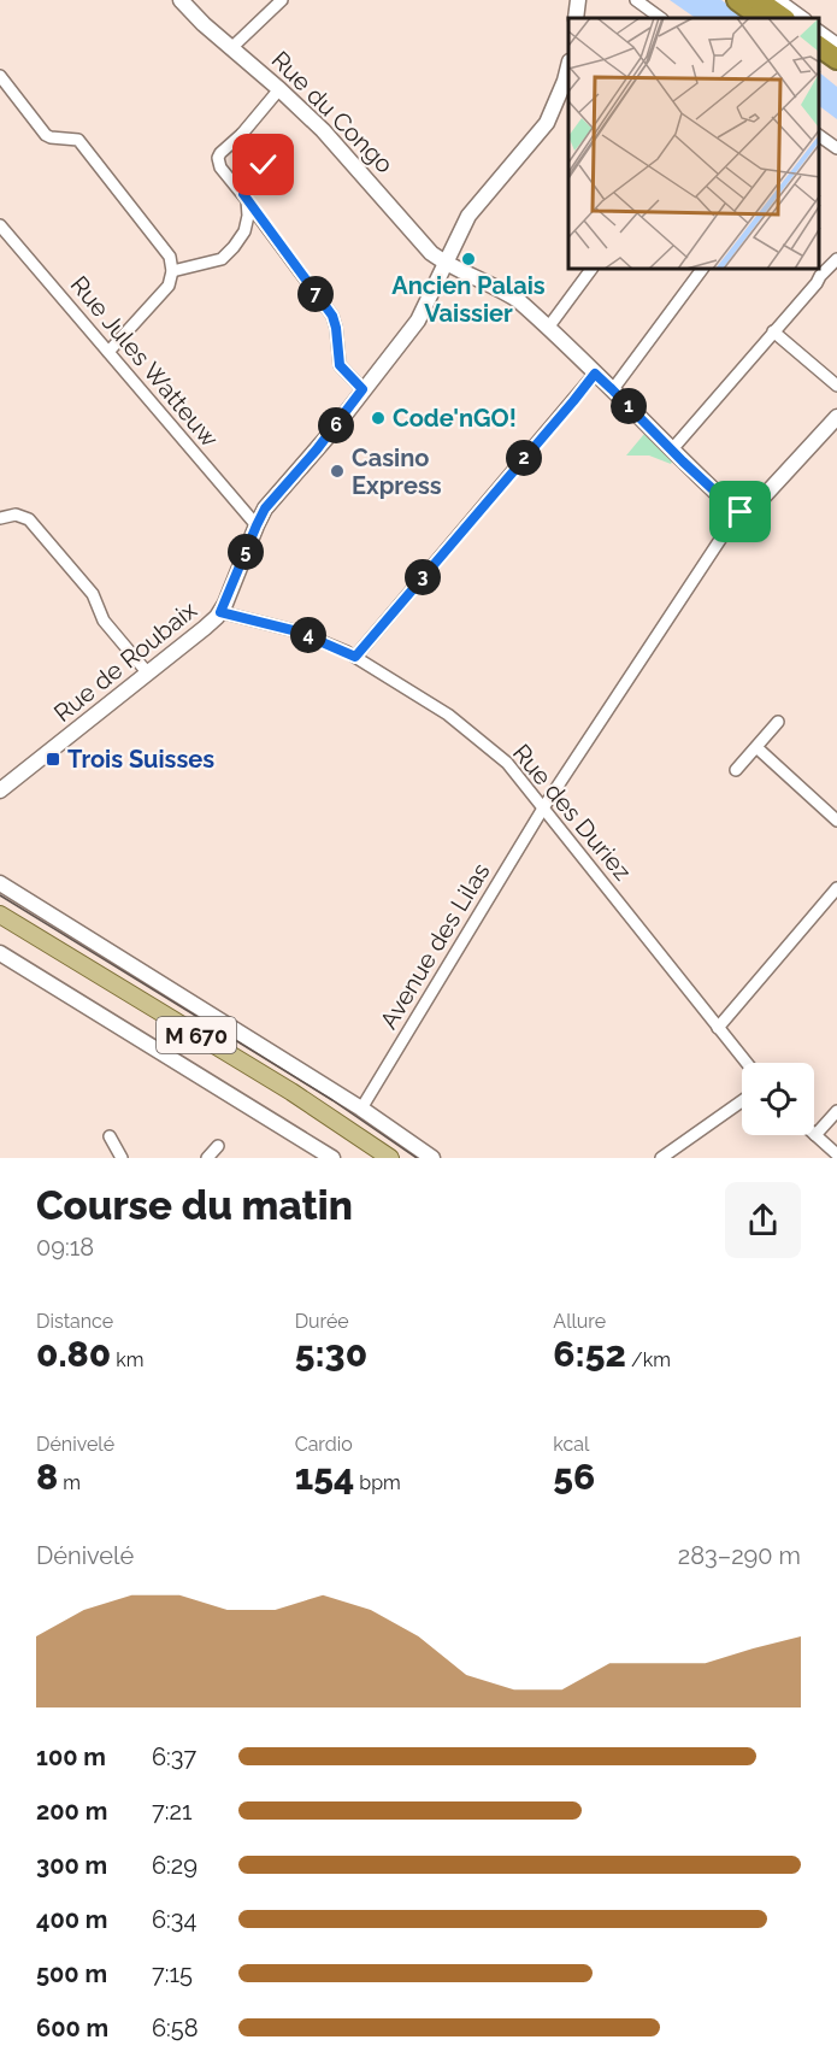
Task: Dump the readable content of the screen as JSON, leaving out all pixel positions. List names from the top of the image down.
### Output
{
  "streets": {
    "main road": ["M 670"],
    "street": [
      "Rue du Congo",
      "Rue Jules Watteuw",
      "Rue de Roubaix",
      "Rue des Duriez",
      "Avenue des Lilas"
    ]
  },
  "crossings": [
    ["Rue du Congo", "Rue de Roubaix"],
    ["Rue du Congo", "Avenue des Lilas"],
    ["Rue Jules Watteuw", "Rue de Roubaix"],
    ["Rue de Roubaix", "Rue des Duriez"],
    ["Rue des Duriez", "Avenue des Lilas"]
  ],
  "places": {
    "other": ["Ancien Palais Vaissier", "Code'nGO!", "Casino Express"],
    "transit": ["Trois Suisses"]
  },
  "page": {
    "pins": [
      "7",
      "1",
      "6",
      "2",
      "5",
      "3",
      "4"
    ],
    "heading": ["Course du matin", "09:18"],
    "stats": [
      ["Distance", "0.80 km"],
      ["Durée", "5:30"],
      ["Allure", "6:52 /km"],
      ["Dénivelé", "8 m"],
      ["Cardio", "154 bpm"],
      ["kcal", "56"]
    ],
    "chart": ["Dénivelé", "283–290 m"],
    "list": [
      {
        "name": "100 m",
        "note": "6:37"
      },
      {
        "name": "200 m",
        "note": "7:21"
      },
      {
        "name": "300 m",
        "note": "6:29"
      },
      {
        "name": "400 m",
        "note": "6:34"
      },
      {
        "name": "500 m",
        "note": "7:15"
      },
      {
        "name": "600 m",
        "note": "6:58"
      }
    ]
  }
}
